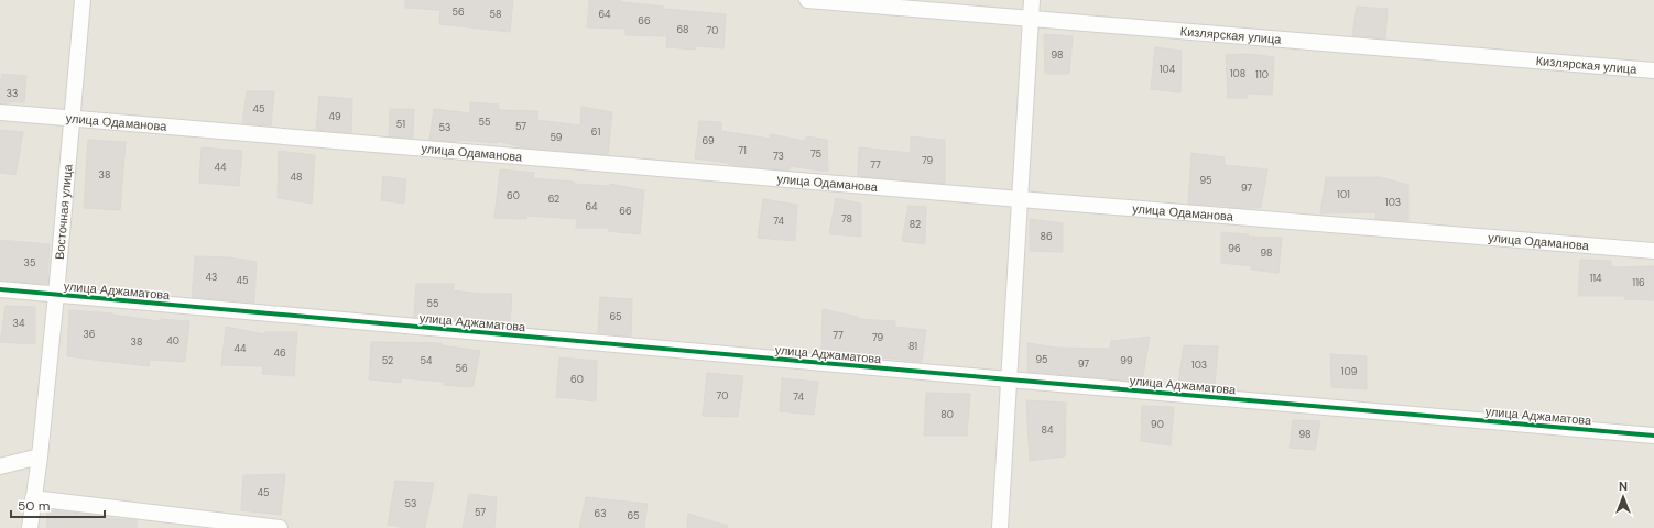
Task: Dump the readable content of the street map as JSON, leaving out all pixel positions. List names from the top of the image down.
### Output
{
  "streets": {
    "street": [
      "Кизлярская улица",
      "улица Одаманова",
      "Восточная улица",
      "улица Аджаматова"
    ]
  },
  "crossings": [
    ["улица Одаманова", "Восточная улица"],
    ["Восточная улица", "улица Аджаматова"]
  ],
  "house_numbers": [
    "56",
    "58",
    "64",
    "66",
    "68",
    "70",
    "98",
    "104",
    "108",
    "110",
    "33",
    "45",
    "49",
    "55",
    "51",
    "57",
    "53",
    "61",
    "59",
    "69",
    "71",
    "75",
    "73",
    "79",
    "77",
    "44",
    "38",
    "48",
    "95",
    "97",
    "101",
    "60",
    "62",
    "103",
    "64",
    "66",
    "78",
    "74",
    "82",
    "86",
    "96",
    "98",
    "35",
    "43",
    "114",
    "45",
    "116",
    "55",
    "65",
    "34",
    "36",
    "77",
    "79",
    "40",
    "38",
    "81",
    "44",
    "46",
    "95",
    "52",
    "54",
    "99",
    "97",
    "103",
    "56",
    "109",
    "60",
    "70",
    "74",
    "80",
    "90",
    "84",
    "98",
    "45",
    "53",
    "57",
    "63",
    "65"
  ],
  "scale_bar": "50 m",
  "north": "top"
}
